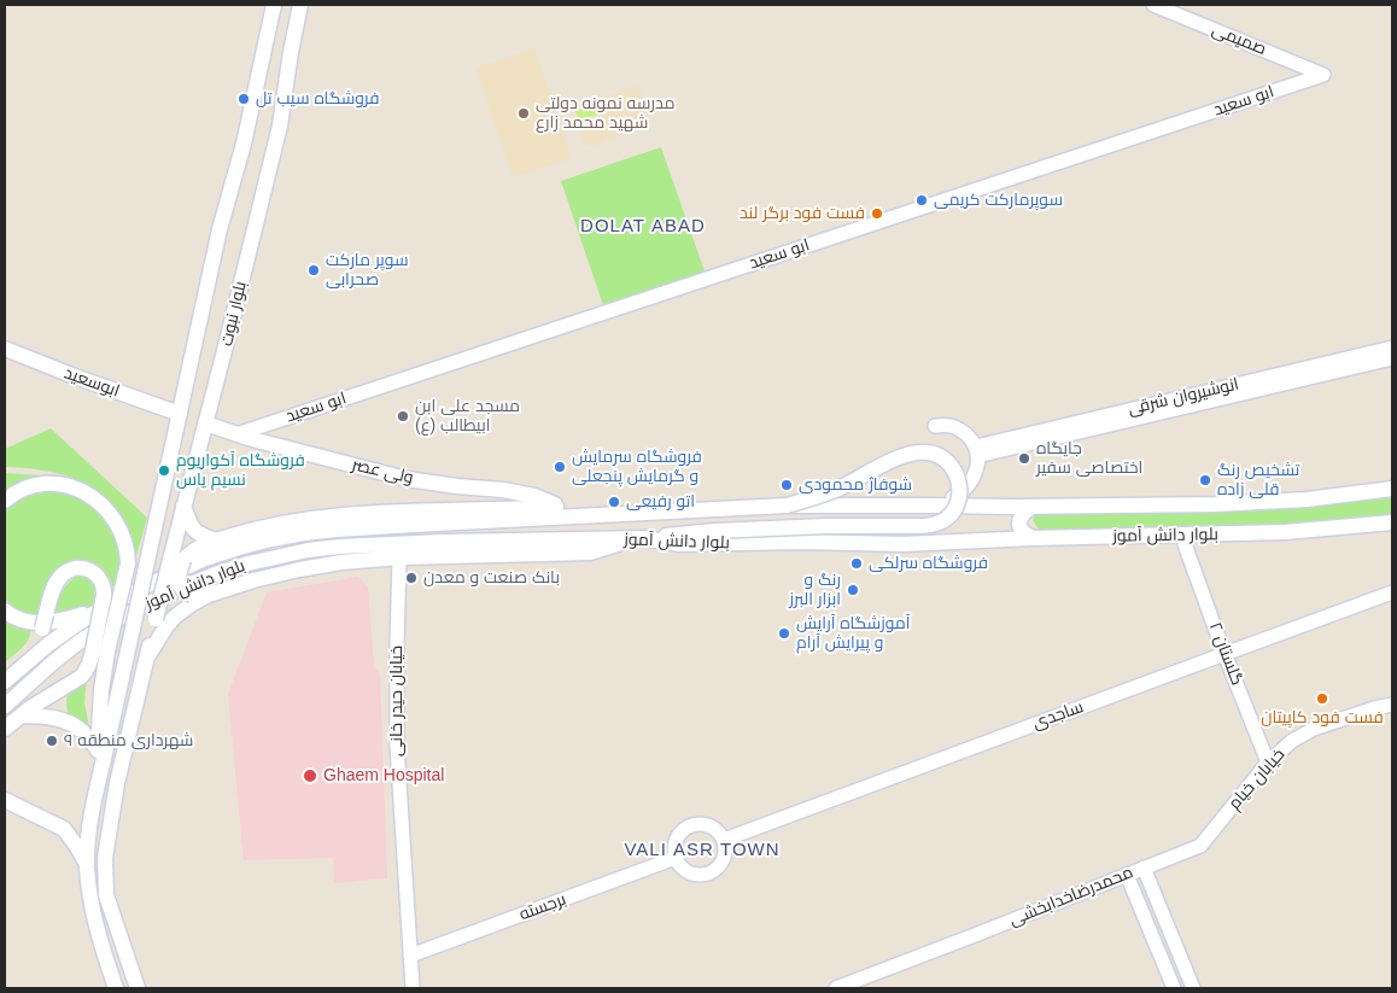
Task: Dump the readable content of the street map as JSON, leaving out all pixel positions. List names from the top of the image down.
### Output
{
  "streets": {
    "main road": [
      "بلوار نبوت",
      "ابوسعید",
      "ولی عصر",
      "بلوار دانش آموز"
    ],
    "street": [
      "صمیمی",
      "ابو سعید",
      "انوشیروان شرقی",
      "گلستان ۲",
      "خیابان حیدر خانی",
      "ساجدی",
      "خیابان خیام",
      "محمدرضاخدابخشی",
      "برجسته"
    ]
  },
  "crossings": [
    ["صمیمی", "ابو سعید"],
    ["ابو سعید", "ولی عصر"],
    ["بلوار نبوت", "ابوسعید"],
    ["بلوار نبوت", "ولی عصر"],
    ["گلستان ۲", "ساجدی"],
    ["گلستان ۲", "خیابان خیام"],
    ["خیابان حیدر خانی", "برجسته"],
    ["ساجدی", "برجسته"],
    ["خیابان خیام", "محمدرضاخدابخشی"]
  ],
  "districts": ["DOLAT ABAD", "VALI ASR TOWN"],
  "places": [
    "فروشگاه سیب تل",
    "مدرسه نمونه دولتی شهید محمد زارع",
    "سوپرمارکت کریمی",
    "فست فود برگر لند",
    "سوپر مارکت صحرابی",
    "مسجد علی ابن ابیطالب (ع)",
    "جایگاه اختصاصی سفیر",
    "فروشگاه سرمایش و گرمایش پنجعلی",
    "فروشگاه آکواریوم نسیم یاس",
    "تشخیص رنگ قلی زاده",
    "شوفاژ محمودی",
    "اتو رفیعی",
    "فروشگاه سرلکی",
    "بانک صنعت و معدن",
    "رنگ و ابزار البرز",
    "آموزشگاه آرایش و پیرایش آرام",
    "فست فود کاپیتان",
    "شهرداری منطقه ۹",
    "Ghaem Hospital"
  ]
}
